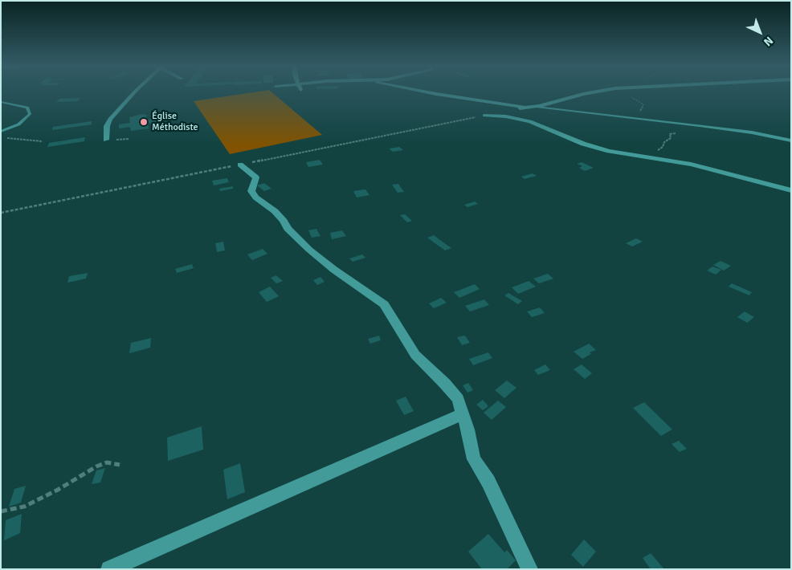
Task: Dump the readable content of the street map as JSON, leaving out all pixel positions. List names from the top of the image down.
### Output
{
  "places": ["Église Méthodiste"],
  "north": "bottom right"
}
